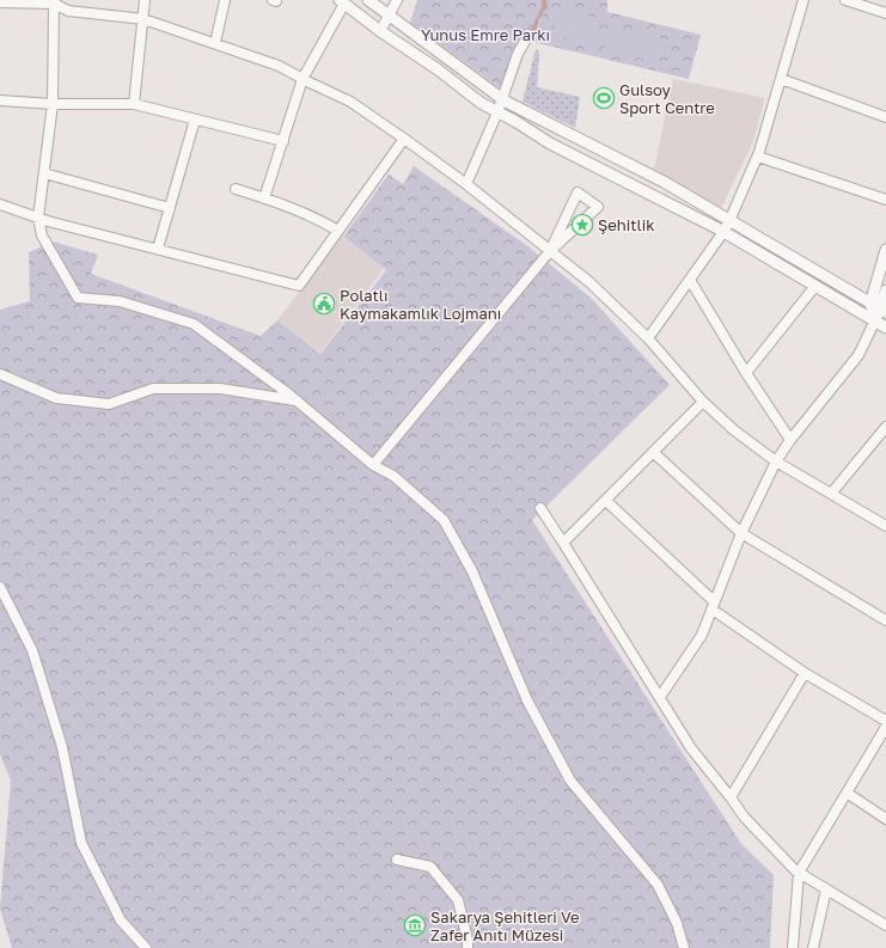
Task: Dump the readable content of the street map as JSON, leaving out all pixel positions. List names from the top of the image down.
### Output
{
  "parks": ["Yunus Emre Parkı"],
  "places": {
    "sports": ["Gulsoy Sport Centre"],
    "place": ["Şehitlik"],
    "public building": ["Polatlı Kaymakamlık Lojmanı"],
    "museum": ["Sakarya Şehitleri Ve Zafer Anıtı Müzesi"]
  }
}
